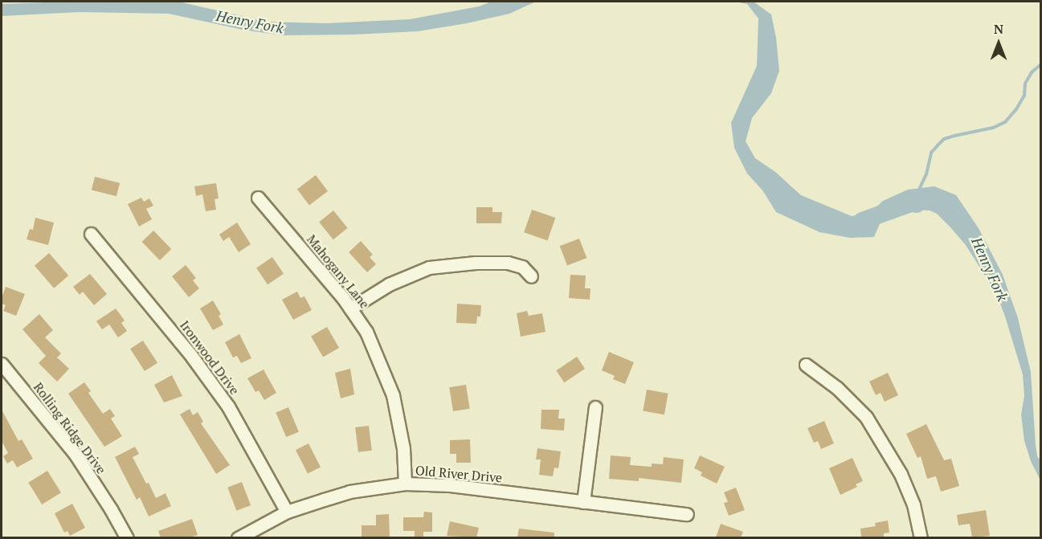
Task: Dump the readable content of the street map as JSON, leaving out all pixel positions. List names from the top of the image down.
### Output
{
  "streets": {
    "street": [
      "Mahogany Lane",
      "Ironwood Drive",
      "Rolling Ridge Drive",
      "Old River Drive"
    ]
  },
  "crossings": [
    ["Mahogany Lane", "Old River Drive"],
    ["Ironwood Drive", "Old River Drive"]
  ],
  "water": ["Henry Fork"],
  "north": "top"
}
